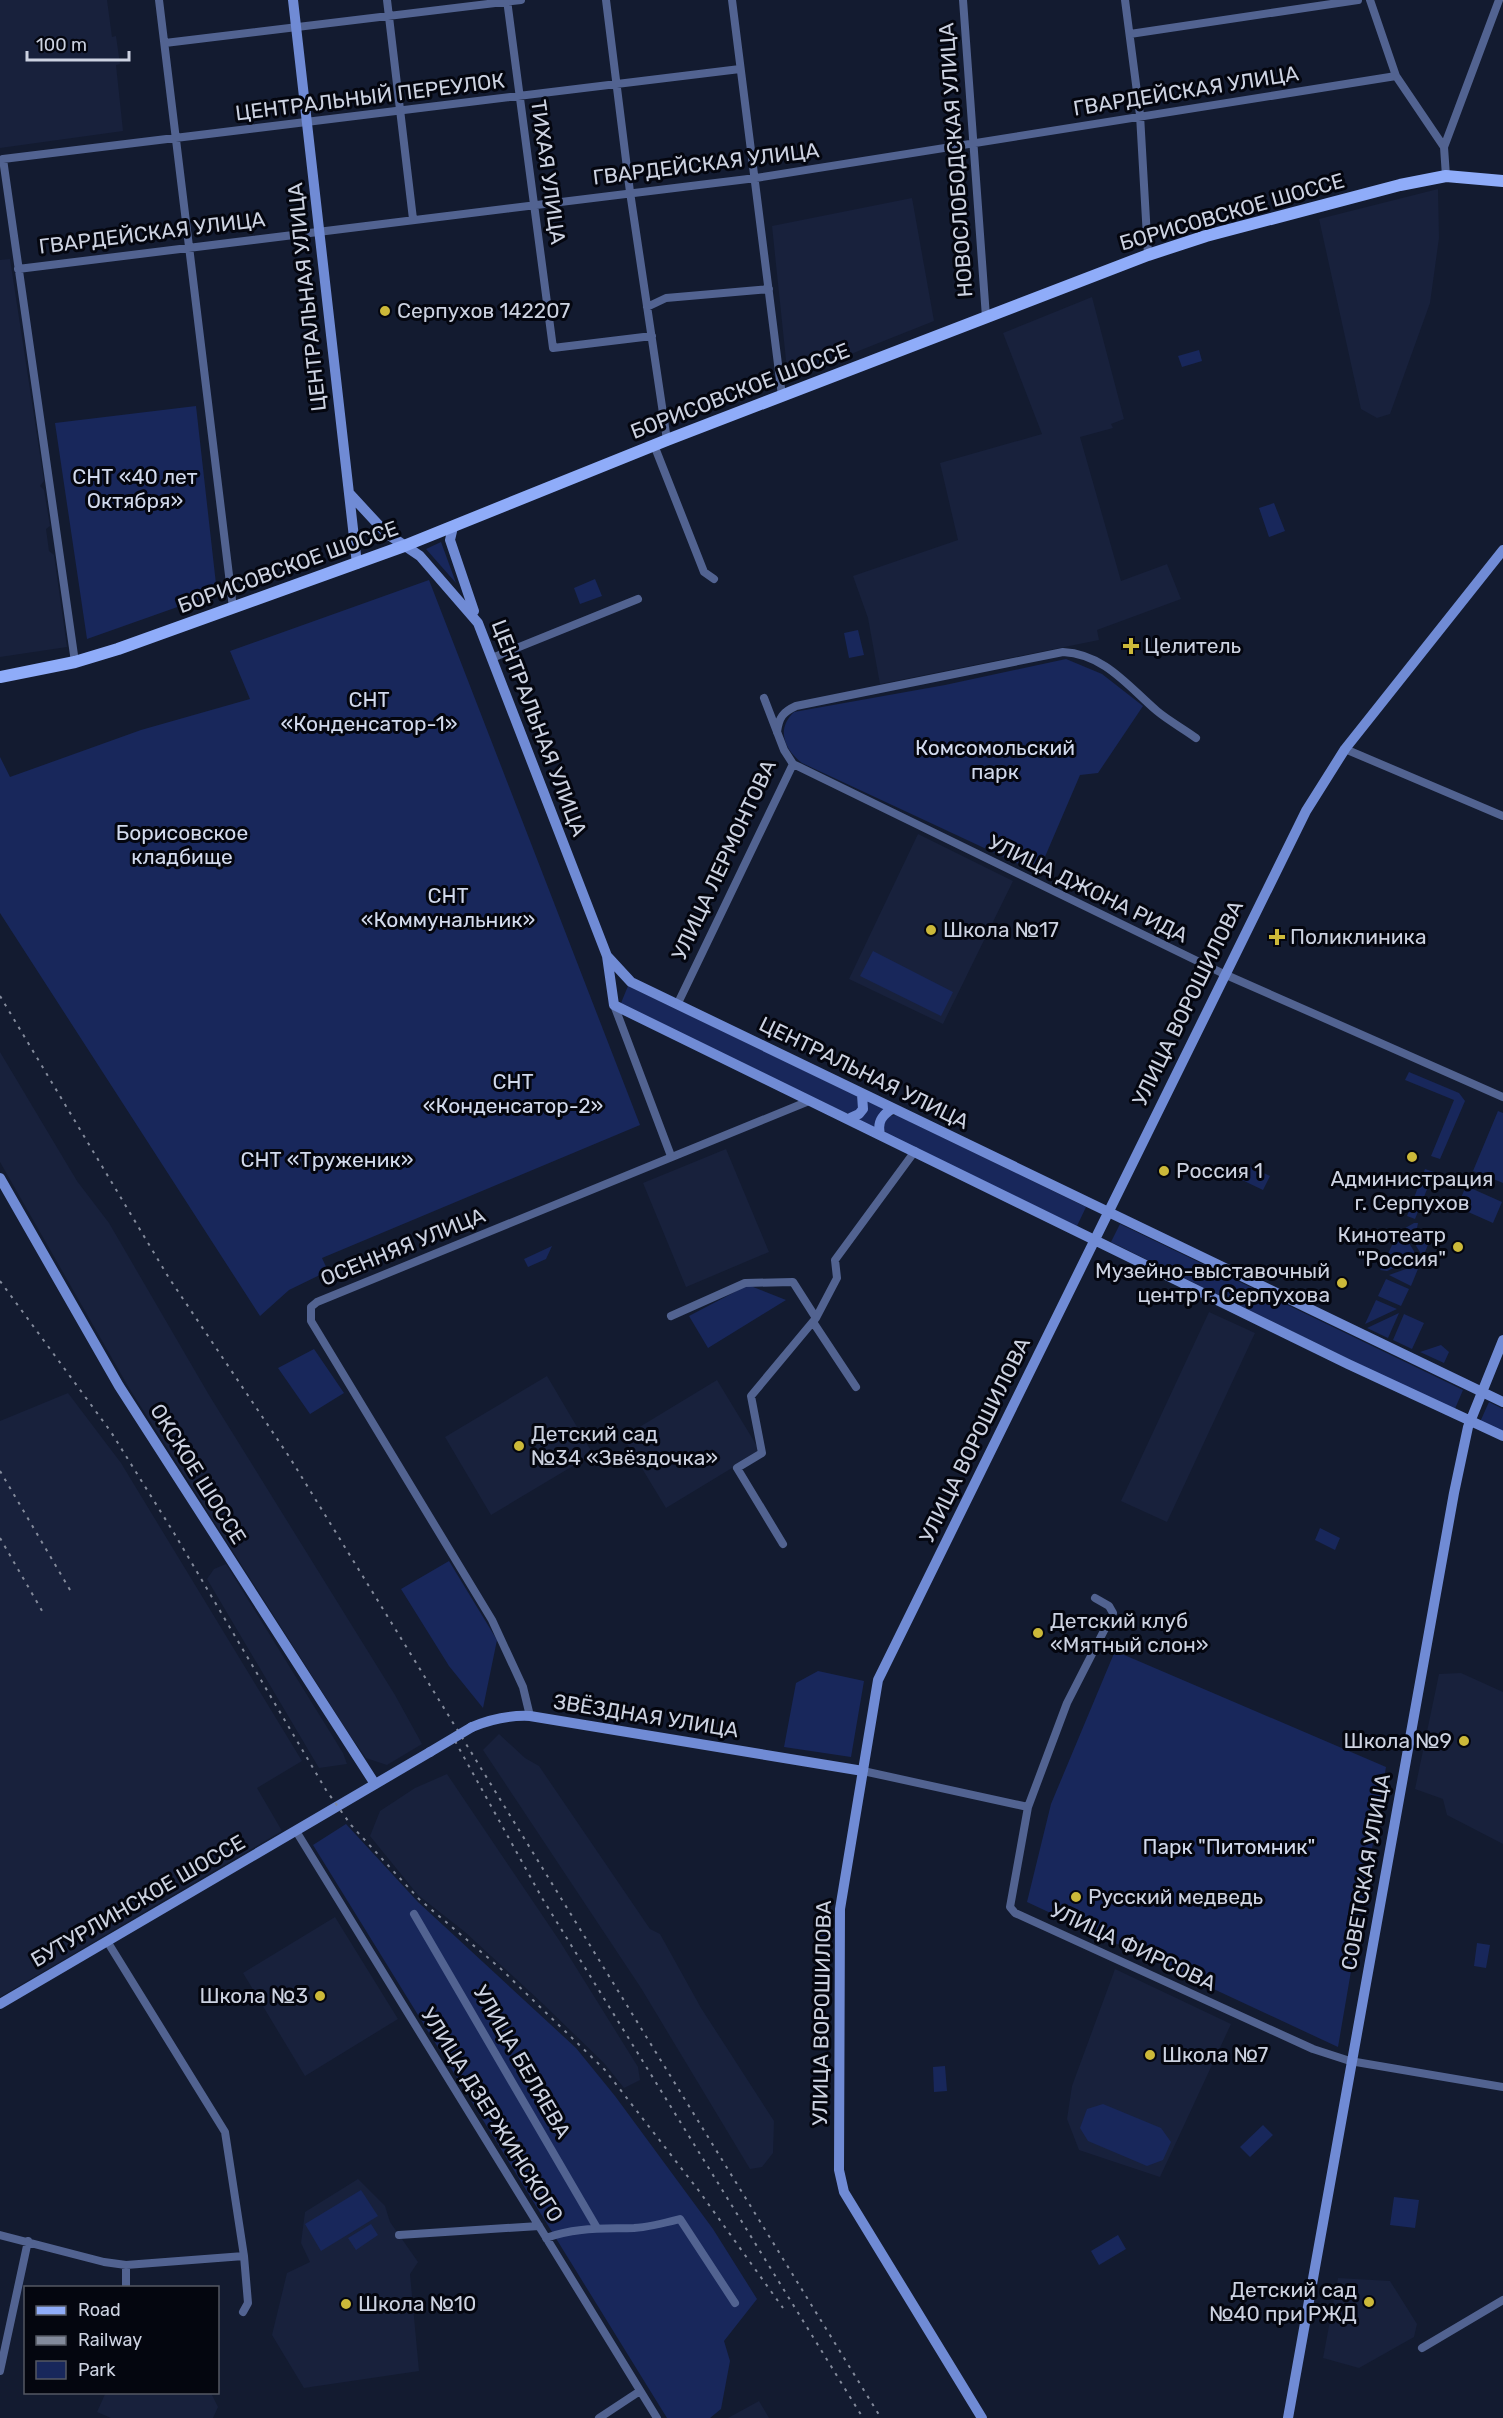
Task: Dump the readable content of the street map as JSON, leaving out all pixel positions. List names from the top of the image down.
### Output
{
  "streets": {
    "main road": ["БОРИСОВСКОЕ ШОССЕ"],
    "street": [
      "ГВАРДЕЙСКАЯ УЛИЦА",
      "ЦЕНТРАЛЬНЫЙ ПЕРЕУЛОК",
      "НОВОСЛОБОДСКАЯ УЛИЦА",
      "ТИХАЯ УЛИЦА",
      "ЦЕНТРАЛЬНАЯ УЛИЦА",
      "УЛИЦА ЛЕРМОНТОВА",
      "УЛИЦА ДЖОНА РИДА",
      "УЛИЦА ВОРОШИЛОВА",
      "ОСЕННЯЯ УЛИЦА",
      "ОКСКОЕ ШОССЕ",
      "ЗВЁЗДНАЯ УЛИЦА",
      "СОВЕТСКАЯ УЛИЦА",
      "БУТУРЛИНСКОЕ ШОССЕ",
      "УЛИЦА ФИРСОВА",
      "УЛИЦА БЕЛЯЕВА",
      "УЛИЦА ДЗЕРЖИНСКОГО"
    ]
  },
  "crossings": [
    ["ГВАРДЕЙСКАЯ УЛИЦА", "ЦЕНТРАЛЬНЫЙ ПЕРЕУЛОК"],
    ["ГВАРДЕЙСКАЯ УЛИЦА", "НОВОСЛОБОДСКАЯ УЛИЦА"],
    ["ГВАРДЕЙСКАЯ УЛИЦА", "ТИХАЯ УЛИЦА"],
    ["ГВАРДЕЙСКАЯ УЛИЦА", "ЦЕНТРАЛЬНАЯ УЛИЦА"],
    ["ЦЕНТРАЛЬНЫЙ ПЕРЕУЛОК", "ТИХАЯ УЛИЦА"],
    ["ЦЕНТРАЛЬНЫЙ ПЕРЕУЛОК", "ЦЕНТРАЛЬНАЯ УЛИЦА"],
    ["НОВОСЛОБОДСКАЯ УЛИЦА", "БОРИСОВСКОЕ ШОССЕ"],
    ["БОРИСОВСКОЕ ШОССЕ", "ЦЕНТРАЛЬНАЯ УЛИЦА"],
    ["ЦЕНТРАЛЬНАЯ УЛИЦА", "УЛИЦА ЛЕРМОНТОВА"],
    ["ЦЕНТРАЛЬНАЯ УЛИЦА", "УЛИЦА ВОРОШИЛОВА"],
    ["ЦЕНТРАЛЬНАЯ УЛИЦА", "СОВЕТСКАЯ УЛИЦА"],
    ["УЛИЦА ЛЕРМОНТОВА", "УЛИЦА ДЖОНА РИДА"],
    ["УЛИЦА ДЖОНА РИДА", "УЛИЦА ВОРОШИЛОВА"],
    ["УЛИЦА ВОРОШИЛОВА", "ЗВЁЗДНАЯ УЛИЦА"],
    ["ОСЕННЯЯ УЛИЦА", "ЗВЁЗДНАЯ УЛИЦА"],
    ["ОКСКОЕ ШОССЕ", "ЗВЁЗДНАЯ УЛИЦА"],
    ["СОВЕТСКАЯ УЛИЦА", "УЛИЦА ФИРСОВА"],
    ["БУТУРЛИНСКОЕ ШОССЕ", "УЛИЦА ДЗЕРЖИНСКОГО"]
  ],
  "parks": [
    "СНТ «40 лет Октября»",
    "СНТ «Конденсатор-1»",
    "Комсомольский парк",
    "Борисовское кладбище",
    "СНТ «Коммунальник»",
    "СНТ «Конденсатор-2»",
    "СНТ «Труженик»",
    "Парк \"Питомник\""
  ],
  "places": {
    "other": [
      "Серпухов 142207",
      "Школа №17",
      "Администрация г. Серпухов",
      "Россия 1",
      "Кинотеатр \"Россия\"",
      "Музейно-выставочный центр г. Серпухова",
      "Детский сад №34 «Звёздочка»",
      "Детский клуб «Мятный слон»",
      "Школа №9",
      "Русский медведь",
      "Школа №3",
      "Школа №7",
      "Детский сад №40 при РЖД",
      "Школа №10"
    ],
    "health": ["Целитель", "Поликлиника"]
  },
  "legend": ["Road", "Railway", "Park"],
  "scale_bar": "100 m"
}
